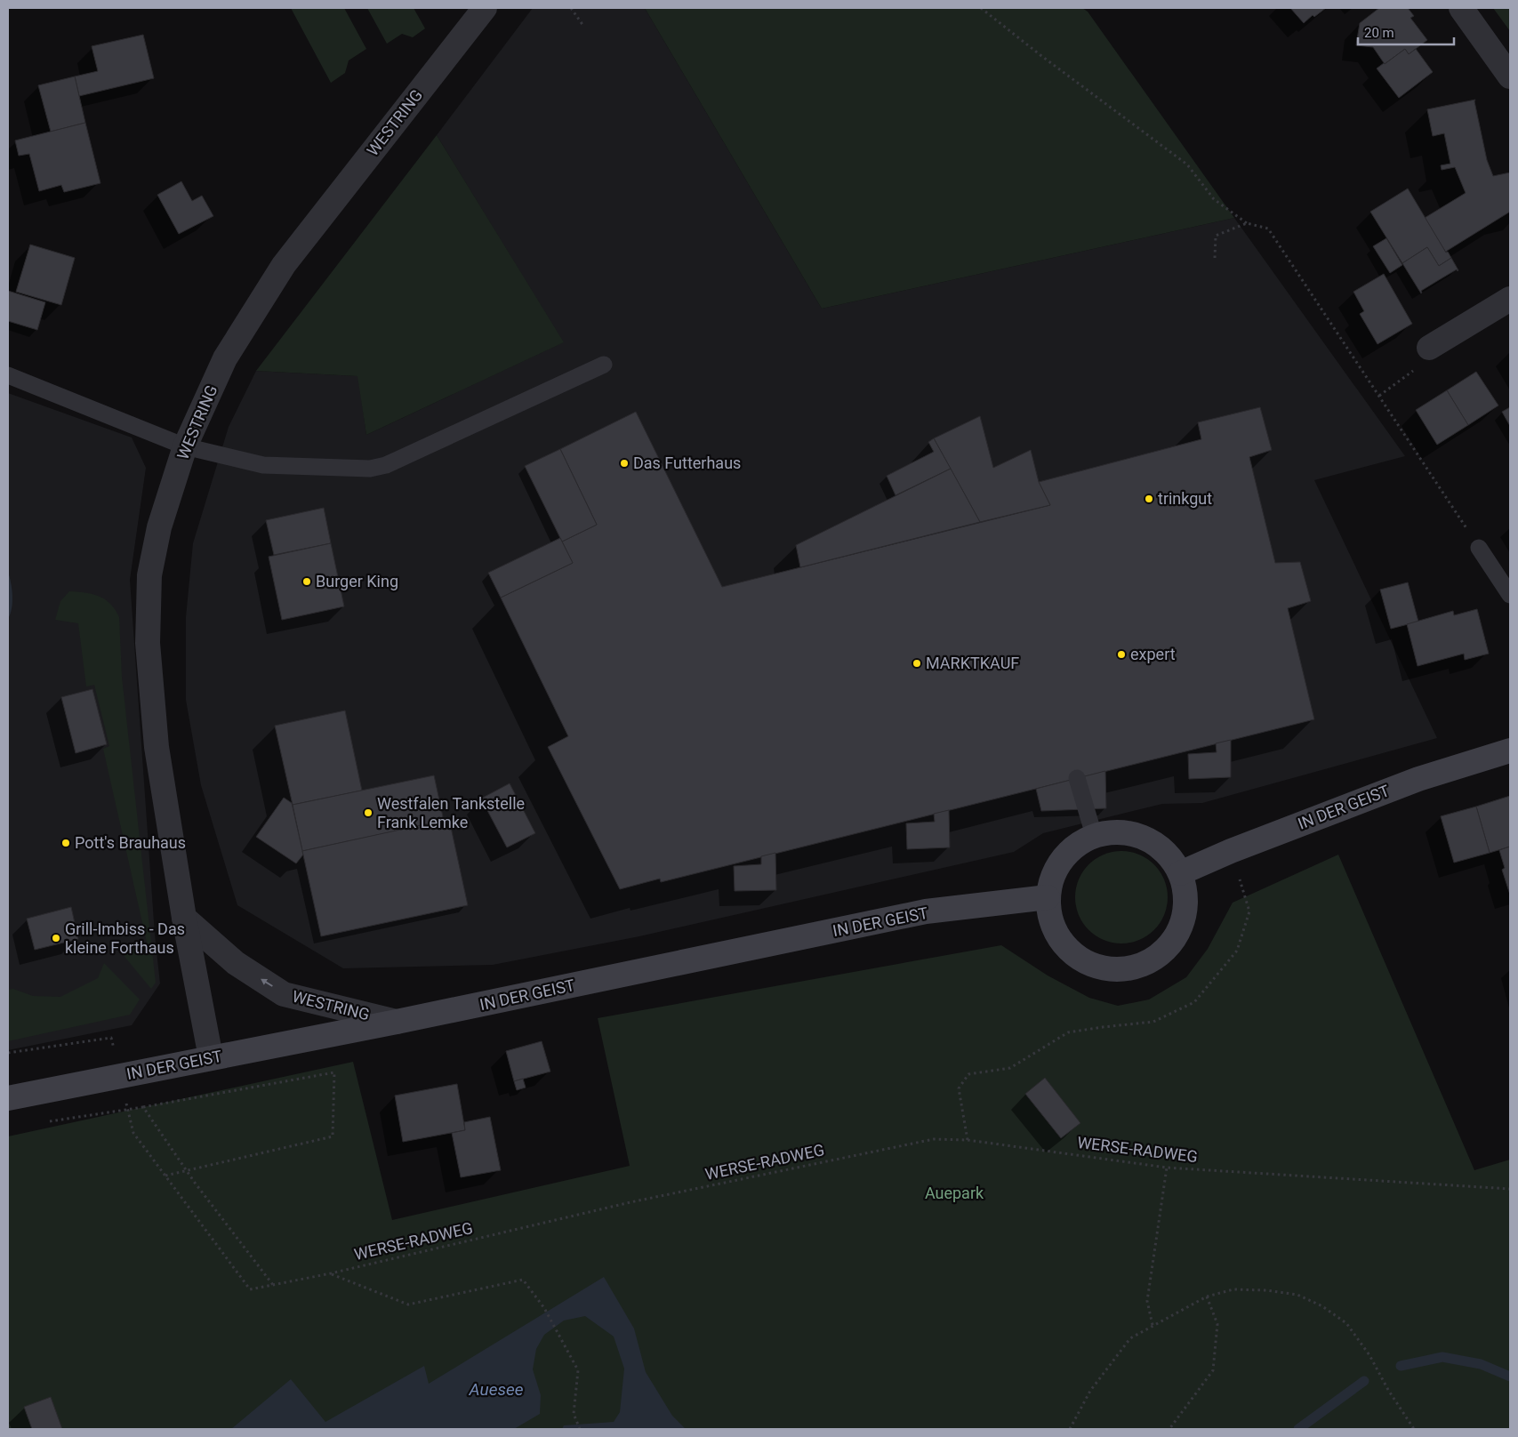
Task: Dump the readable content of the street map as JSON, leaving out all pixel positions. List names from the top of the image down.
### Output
{
  "streets": {
    "main road": ["IN DER GEIST"],
    "street": ["WESTRING"],
    "path": ["WERSE-RADWEG"]
  },
  "crossings": [
    ["WESTRING", "IN DER GEIST"]
  ],
  "water": ["Auesee"],
  "parks": ["Auepark"],
  "places": [
    "Das Futterhaus",
    "trinkgut",
    "Burger King",
    "expert",
    "MARKTKAUF",
    "Westfalen Tankstelle Frank Lemke",
    "Pott's Brauhaus",
    "Grill-Imbiss - Das kleine Forthaus"
  ],
  "scale_bar": "20 m"
}
